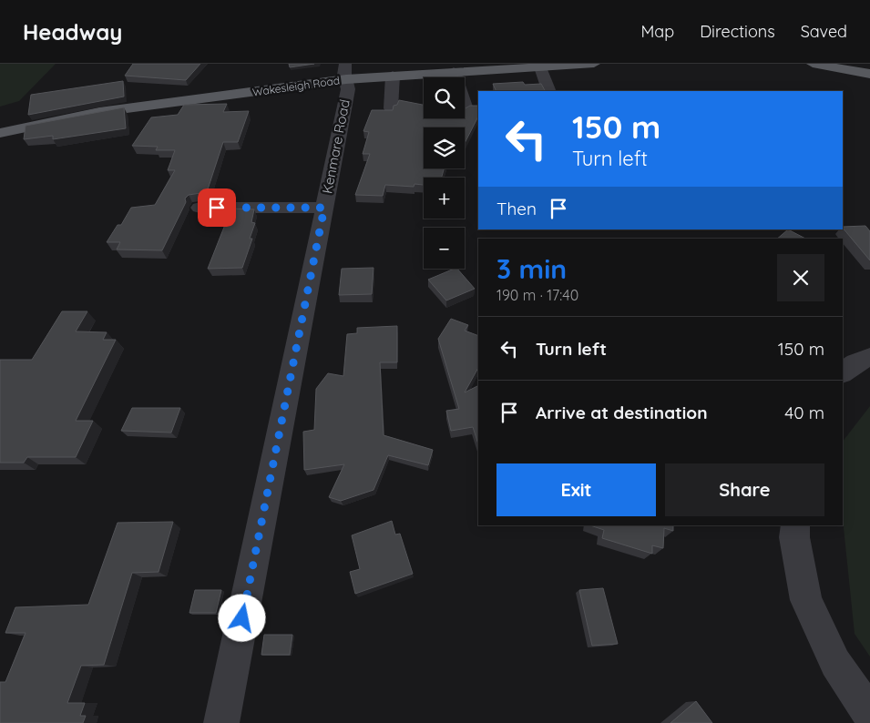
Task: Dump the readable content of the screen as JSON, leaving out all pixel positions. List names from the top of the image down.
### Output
{
  "streets": {
    "main road": ["Wakesleigh Road"],
    "street": ["Kenmare Road"]
  },
  "crossings": [
    ["Wakesleigh Road", "Kenmare Road"]
  ],
  "page": {
    "header": "Headway",
    "nav": ["Map", "Directions", "Saved"],
    "map_buttons": ["+", "−"],
    "turn": ["150 m", "Turn left"],
    "then": "Then",
    "heading": ["3 min", "190 m · 17:40"],
    "list": [
      {
        "name": "Turn left",
        "value": "150 m"
      },
      {
        "name": "Arrive at destination",
        "value": "40 m"
      }
    ],
    "buttons": ["Exit", "Share"]
  }
}
